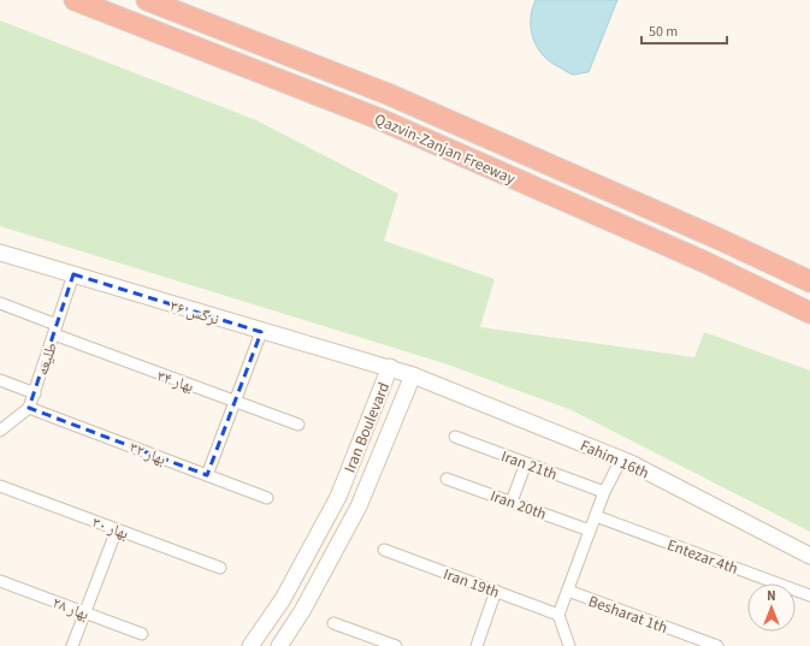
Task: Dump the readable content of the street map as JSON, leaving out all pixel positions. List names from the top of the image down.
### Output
{
  "streets": {
    "highway": ["Qazvin-Zanjan Freeway"],
    "street": [
      "نرگس ۳۶",
      "طلیعه",
      "بهار ۳۴",
      "Iran Boulevard",
      "بهار ۳۲",
      "Fahim 16th",
      "Iran 21th",
      "Iran 20th",
      "بهار ۳۰",
      "Entezar 4th",
      "Iran 19th",
      "بهار ۲۸",
      "Besharat 1th"
    ]
  },
  "crossings": [
    ["نرگس ۳۶", "طلیعه"],
    ["نرگس ۳۶", "Iran Boulevard"],
    ["طلیعه", "بهار ۳۴"],
    ["طلیعه", "بهار ۳۲"],
    ["Iran Boulevard", "Fahim 16th"]
  ],
  "scale_bar": "50 m",
  "north": "top"
}
